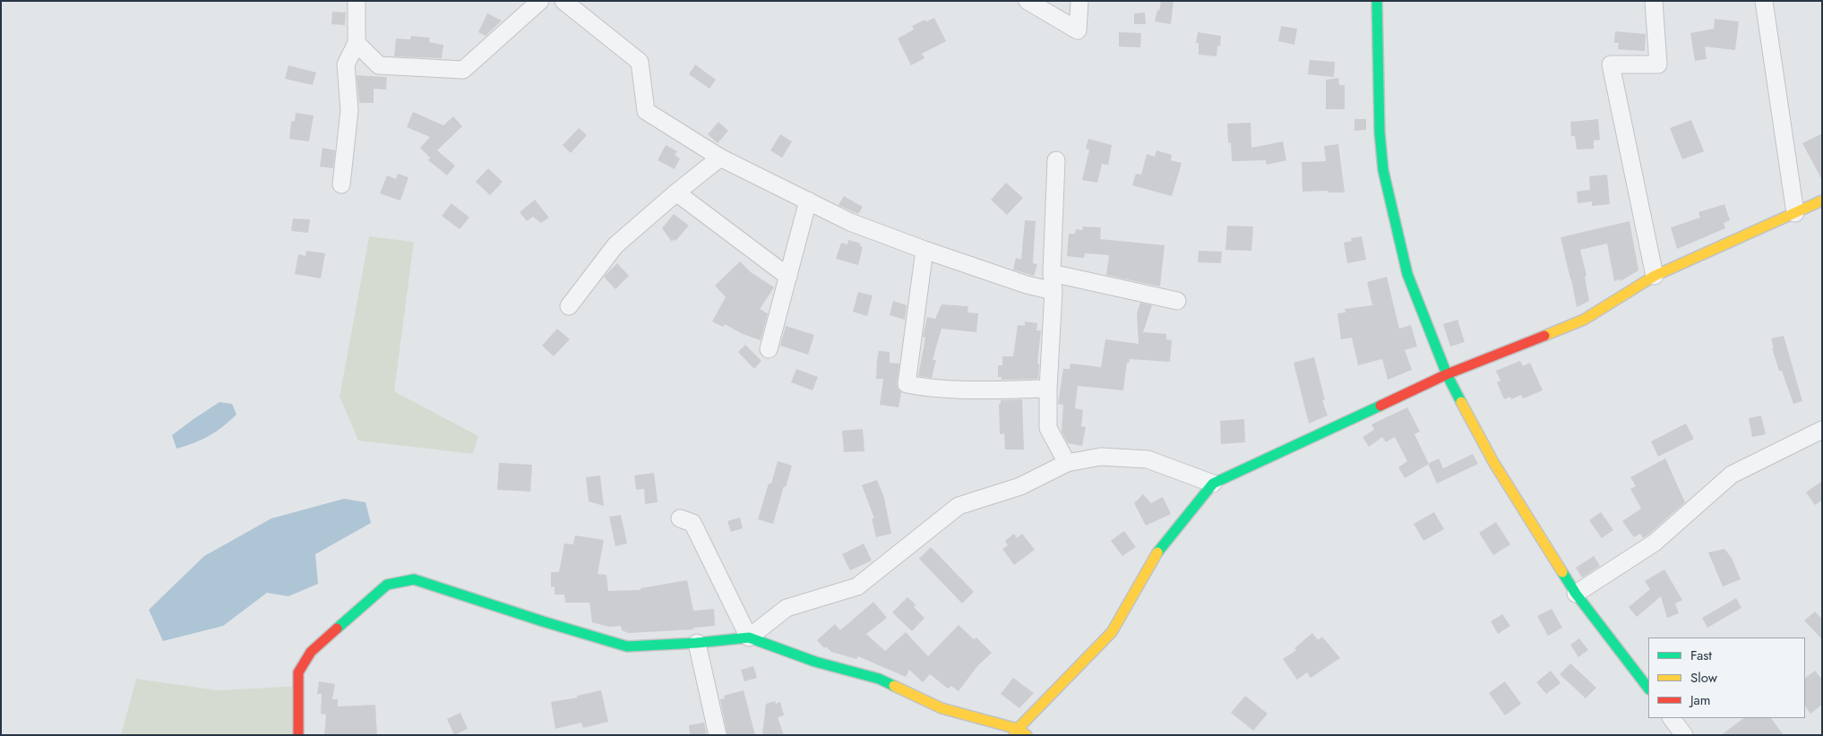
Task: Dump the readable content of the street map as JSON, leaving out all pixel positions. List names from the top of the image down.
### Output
{
  "legend": ["Fast", "Slow", "Jam"]
}
